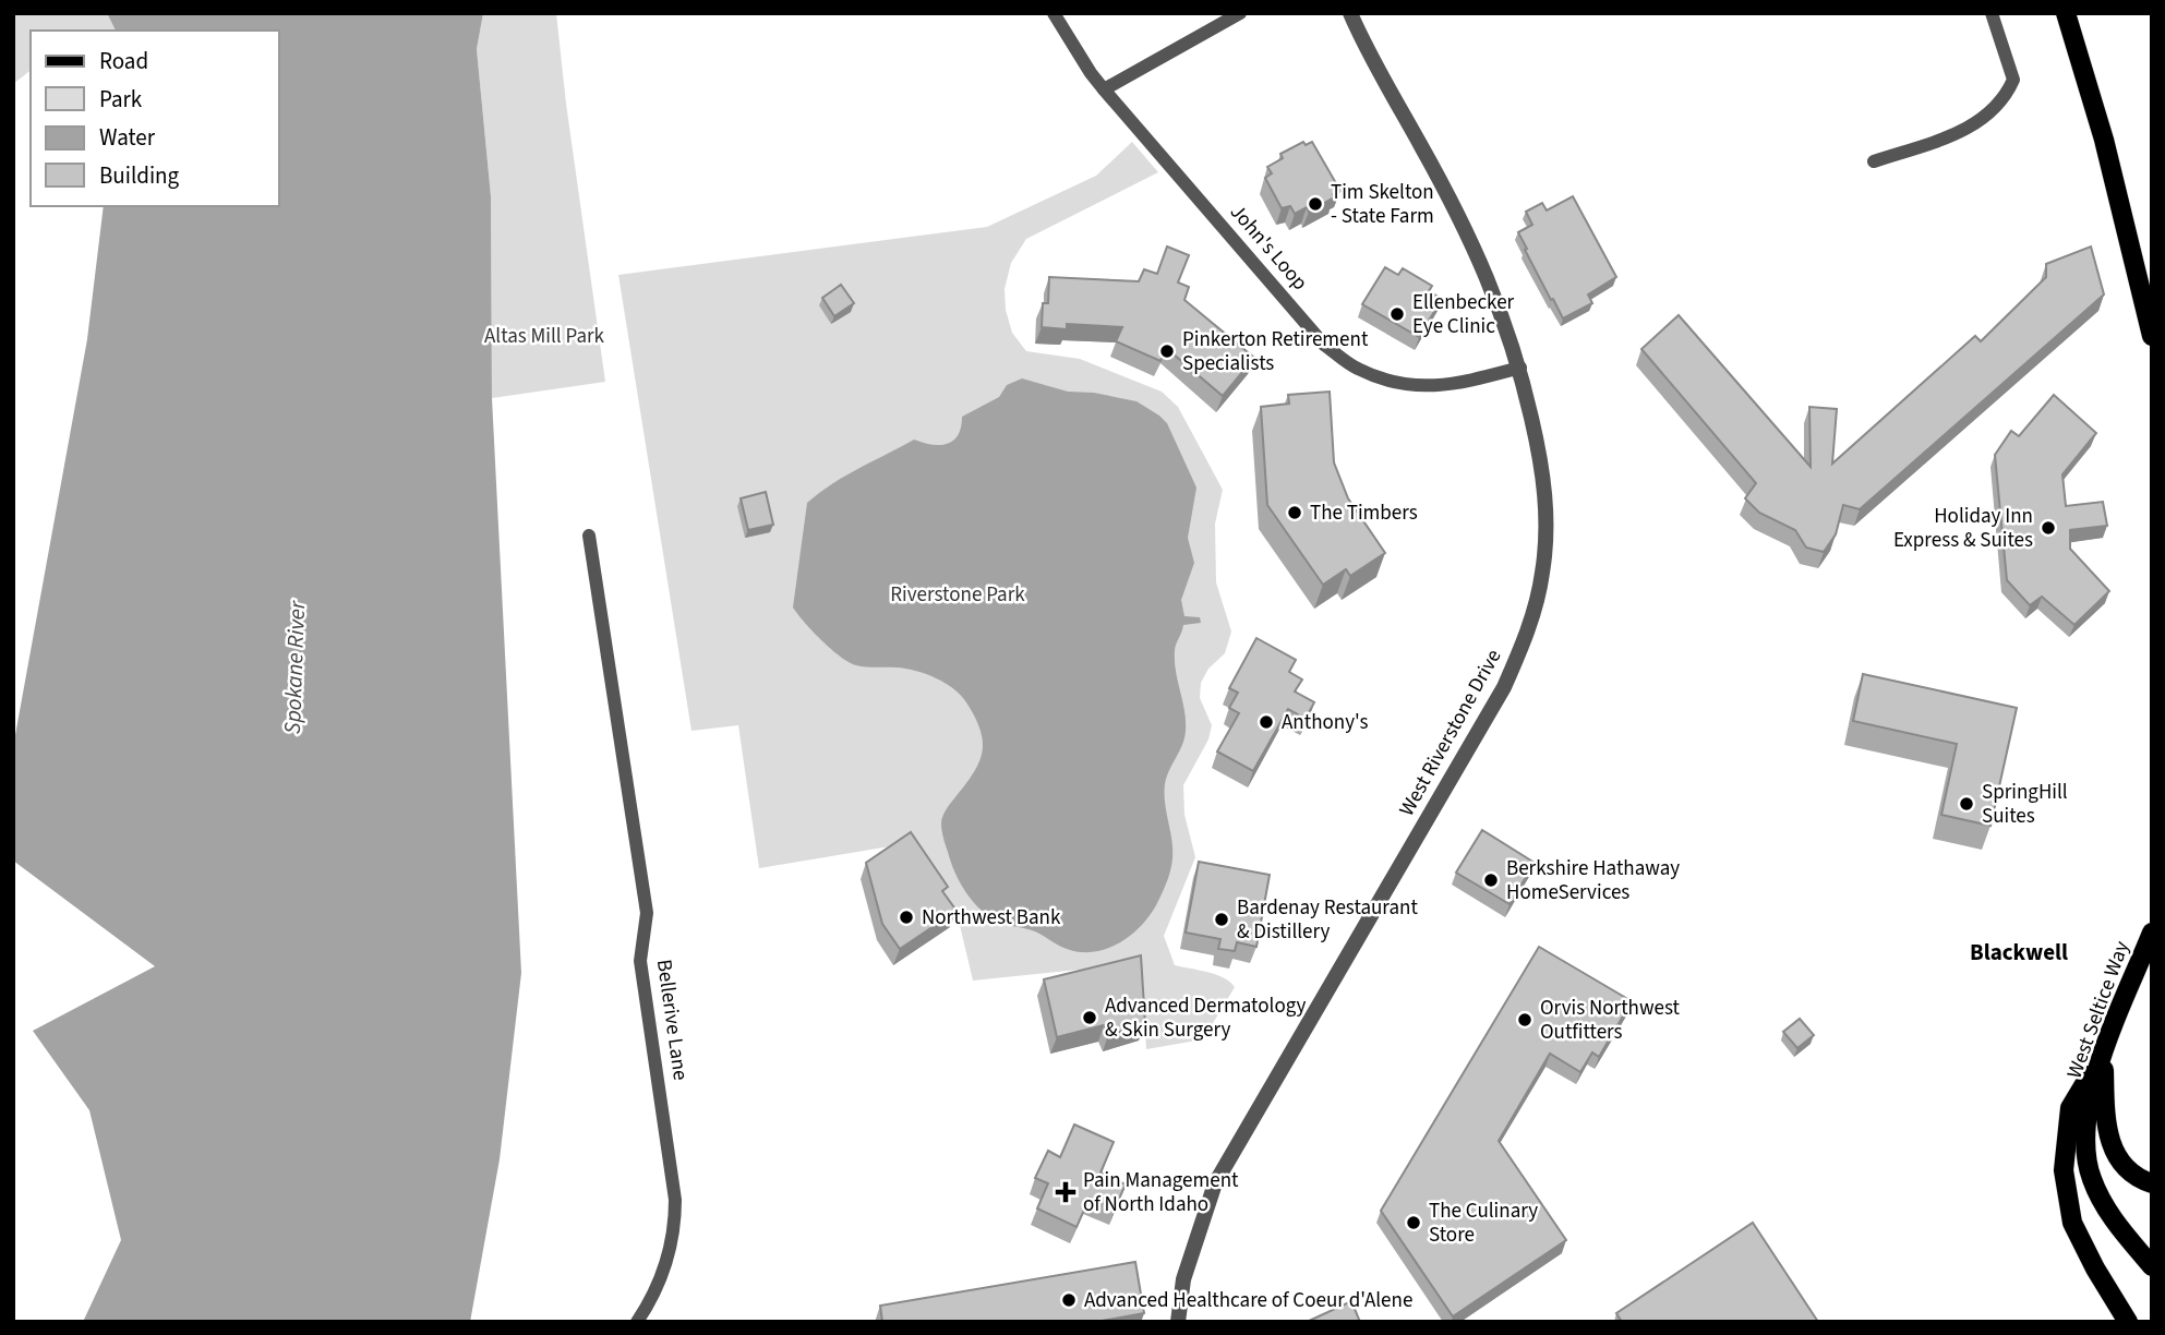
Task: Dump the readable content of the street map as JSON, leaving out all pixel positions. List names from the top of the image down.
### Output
{
  "streets": {
    "main road": ["West Seltice Way"],
    "street": ["John's Loop", "West Riverstone Drive", "Bellerive Lane"]
  },
  "crossings": [
    ["John's Loop", "West Riverstone Drive"]
  ],
  "districts": ["Blackwell"],
  "water": ["Spokane River"],
  "parks": ["Altas Mill Park", "Riverstone Park"],
  "places": {
    "other": [
      "Tim Skelton - State Farm",
      "Ellenbecker Eye Clinic",
      "Pinkerton Retirement Specialists",
      "The Timbers",
      "Holiday Inn Express & Suites",
      "Anthony's",
      "SpringHill Suites",
      "Berkshire Hathaway HomeServices",
      "Northwest Bank",
      "Bardenay Restaurant & Distillery",
      "Advanced Dermatology & Skin Surgery",
      "Orvis Northwest Outfitters",
      "The Culinary Store",
      "Advanced Healthcare of Coeur d'Alene"
    ],
    "health": ["Pain Management of North Idaho"]
  },
  "legend": [
    "Road",
    "Park",
    "Water",
    "Building"
  ]
}
